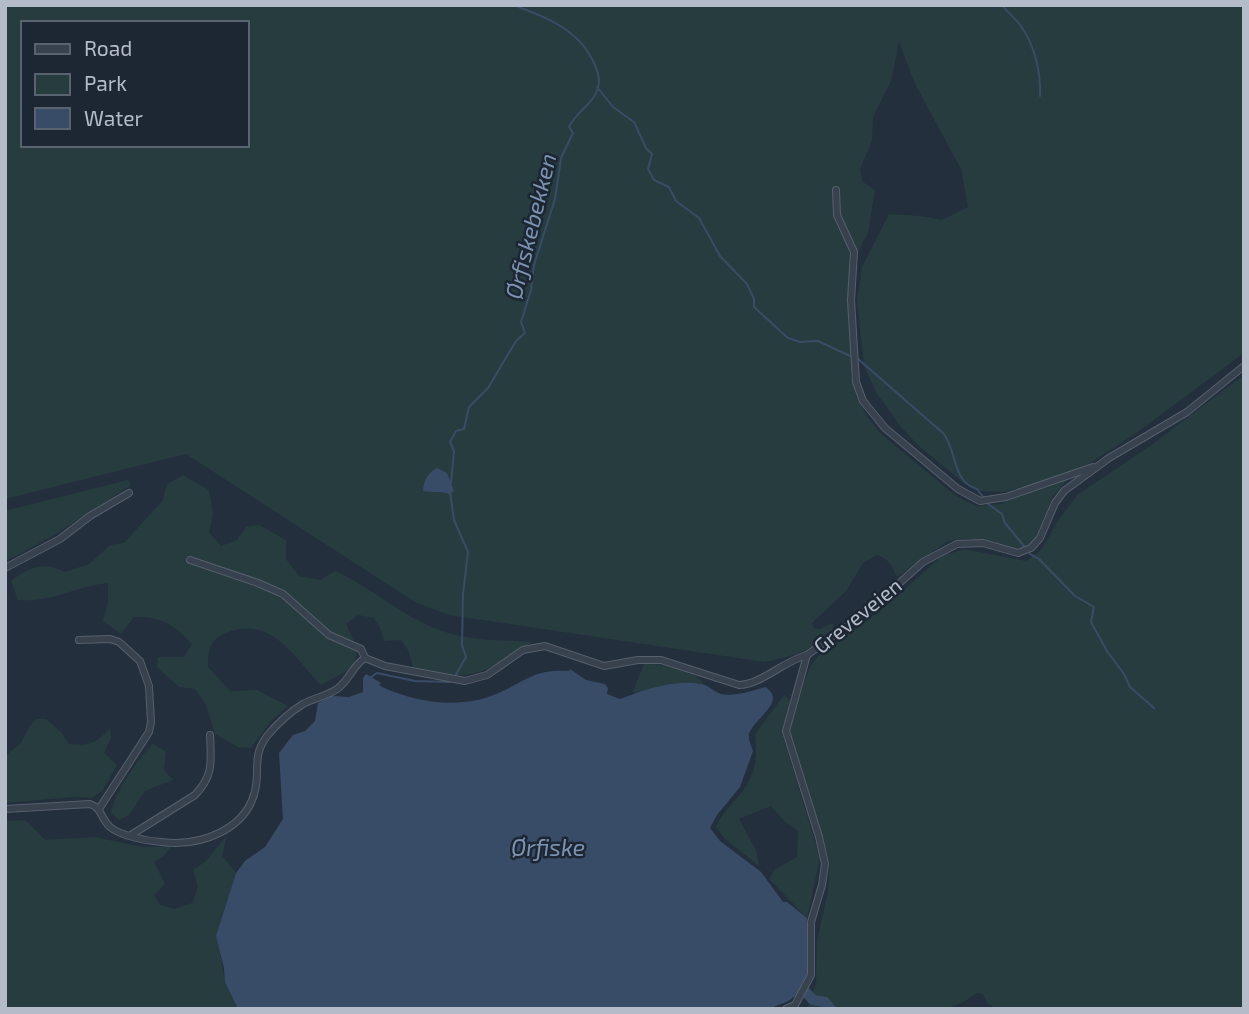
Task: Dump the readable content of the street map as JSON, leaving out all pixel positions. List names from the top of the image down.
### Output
{
  "streets": {
    "street": ["Greveveien"]
  },
  "water": ["Ørfiskebekken", "Ørfiske"],
  "legend": ["Road", "Park", "Water"]
}
